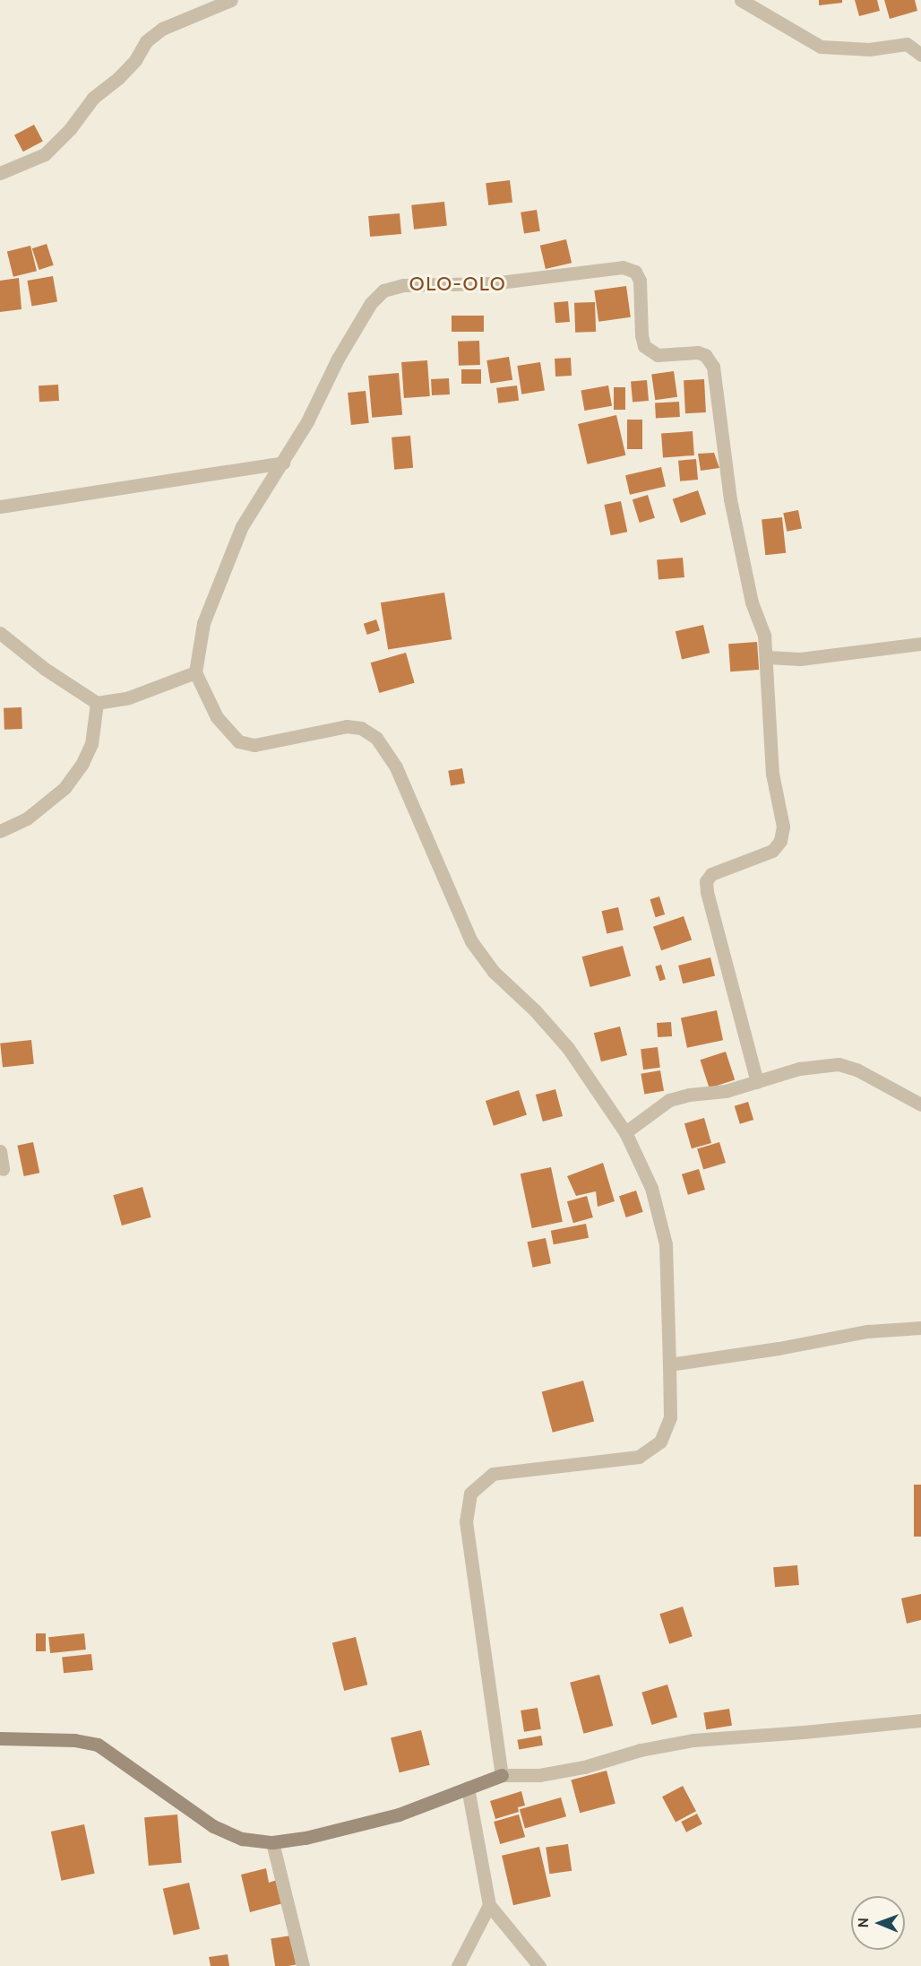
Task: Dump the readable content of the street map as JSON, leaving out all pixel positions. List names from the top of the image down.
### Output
{
  "districts": ["OLO-OLO"],
  "north": "left"
}
